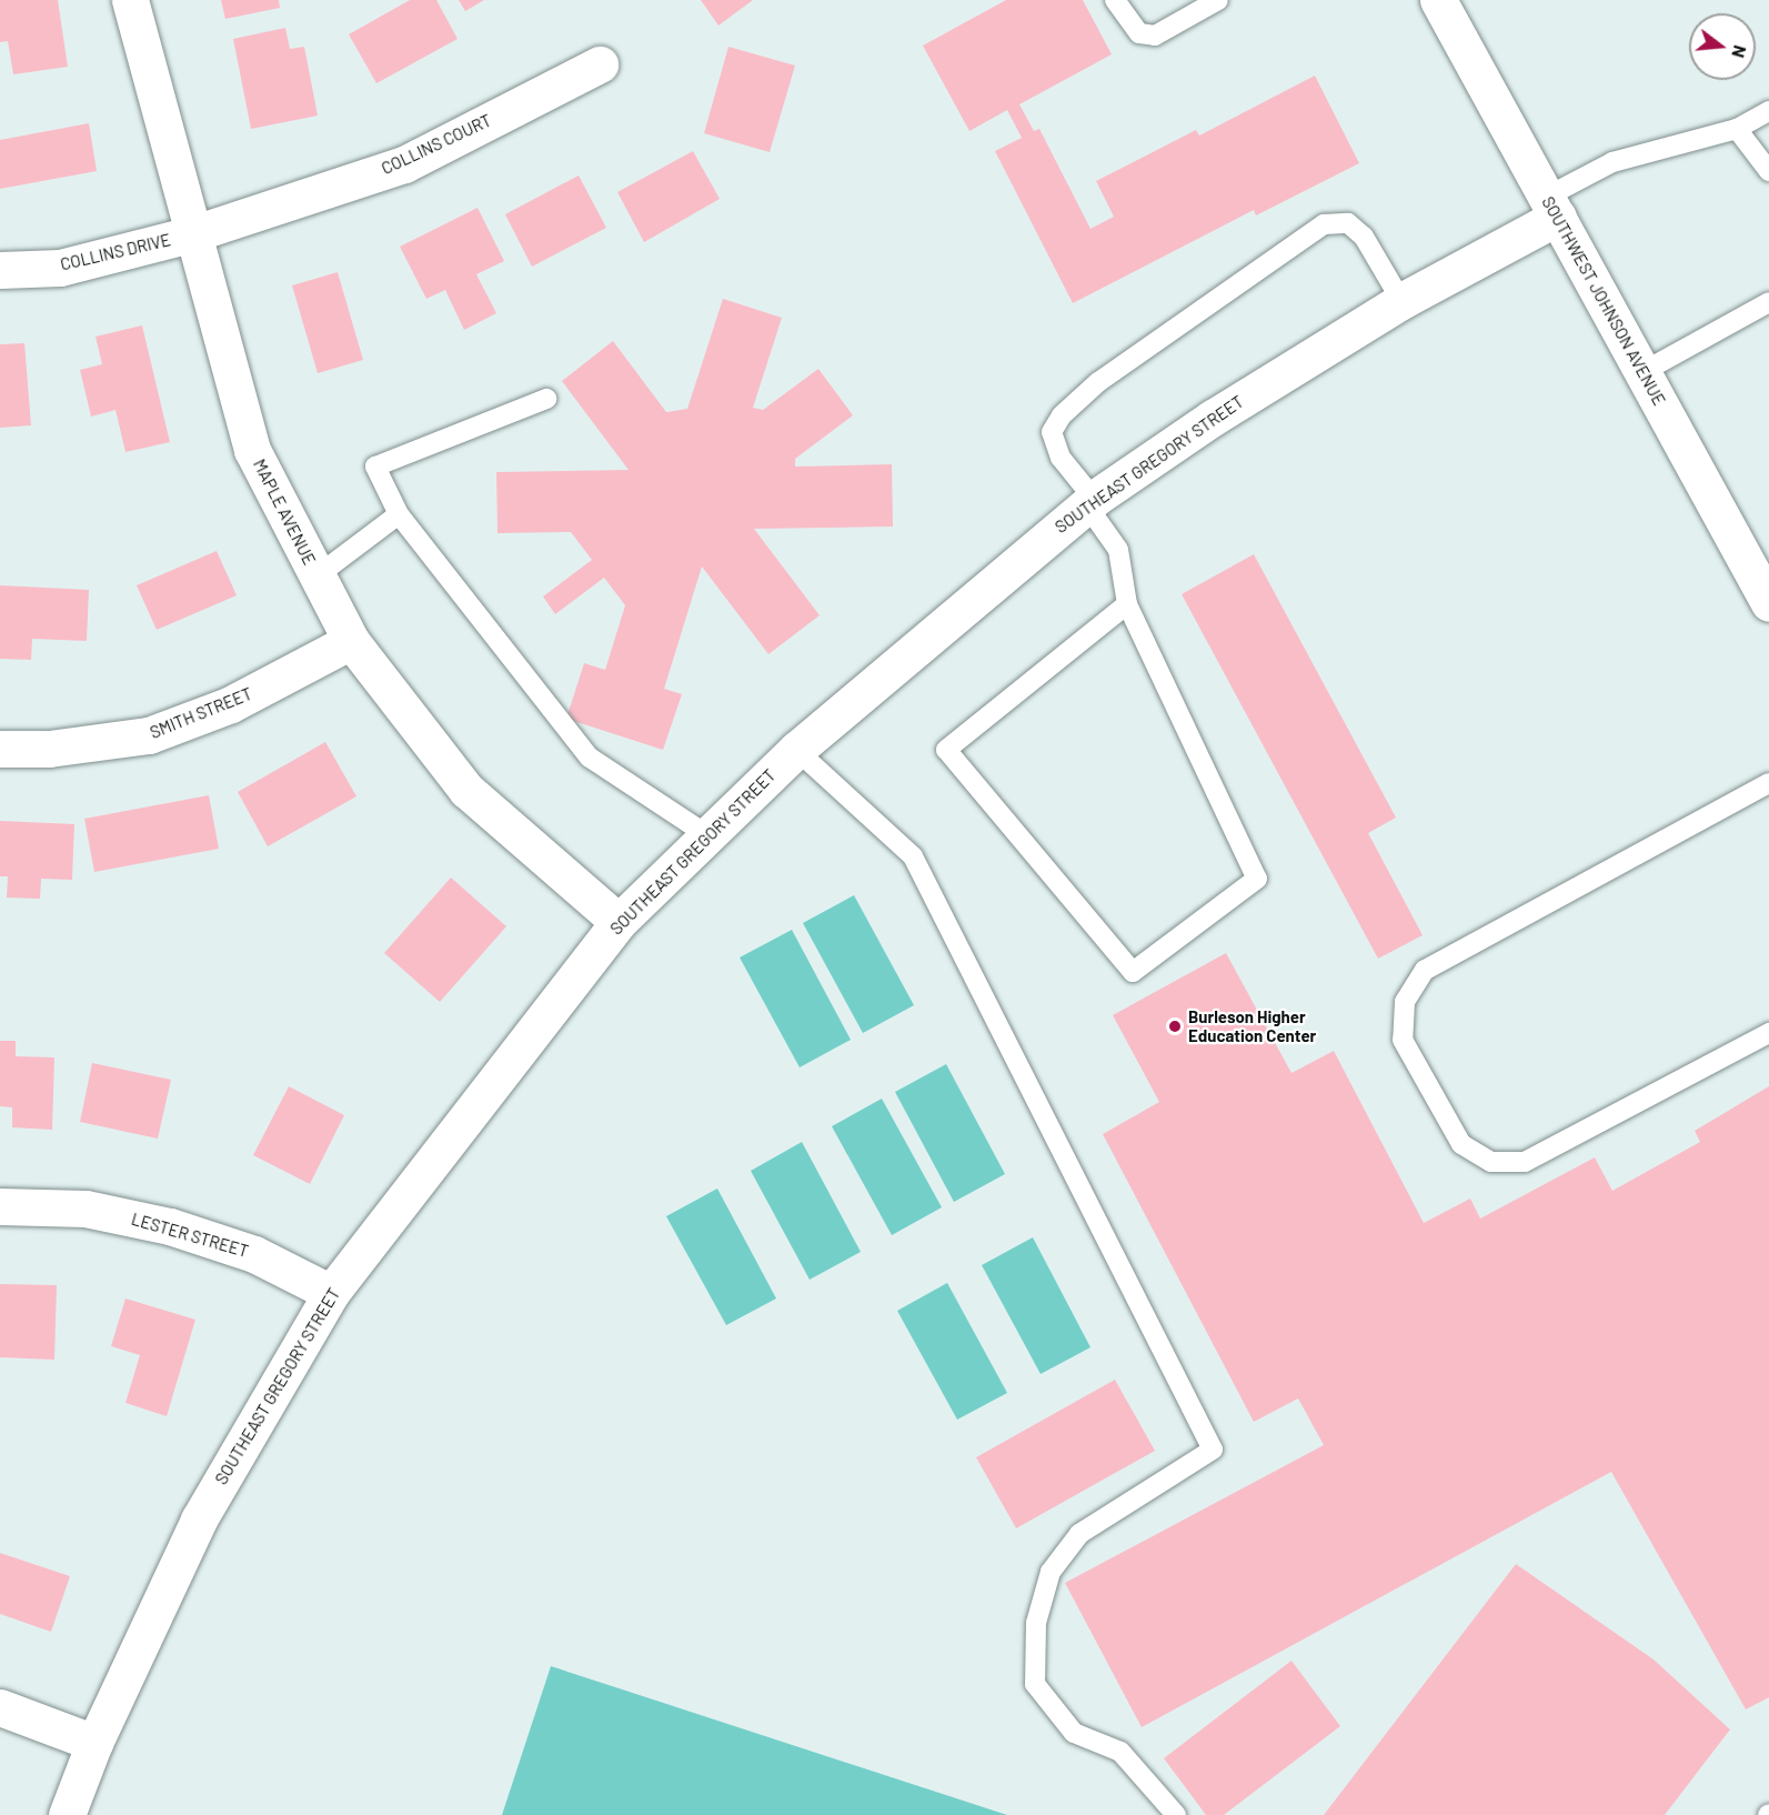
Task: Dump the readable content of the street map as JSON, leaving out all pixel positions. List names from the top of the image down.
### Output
{
  "streets": {
    "street": [
      "COLLINS COURT",
      "COLLINS DRIVE",
      "SOUTHWEST JOHNSON AVENUE",
      "SOUTHEAST GREGORY STREET",
      "MAPLE AVENUE",
      "SMITH STREET",
      "LESTER STREET"
    ]
  },
  "crossings": [
    ["COLLINS COURT", "COLLINS DRIVE"],
    ["COLLINS COURT", "MAPLE AVENUE"],
    ["COLLINS DRIVE", "MAPLE AVENUE"],
    ["SOUTHWEST JOHNSON AVENUE", "SOUTHEAST GREGORY STREET"],
    ["SOUTHEAST GREGORY STREET", "MAPLE AVENUE"],
    ["SOUTHEAST GREGORY STREET", "LESTER STREET"],
    ["MAPLE AVENUE", "SMITH STREET"]
  ],
  "places": ["Burleson Higher Education Center"],
  "north": "right"
}
